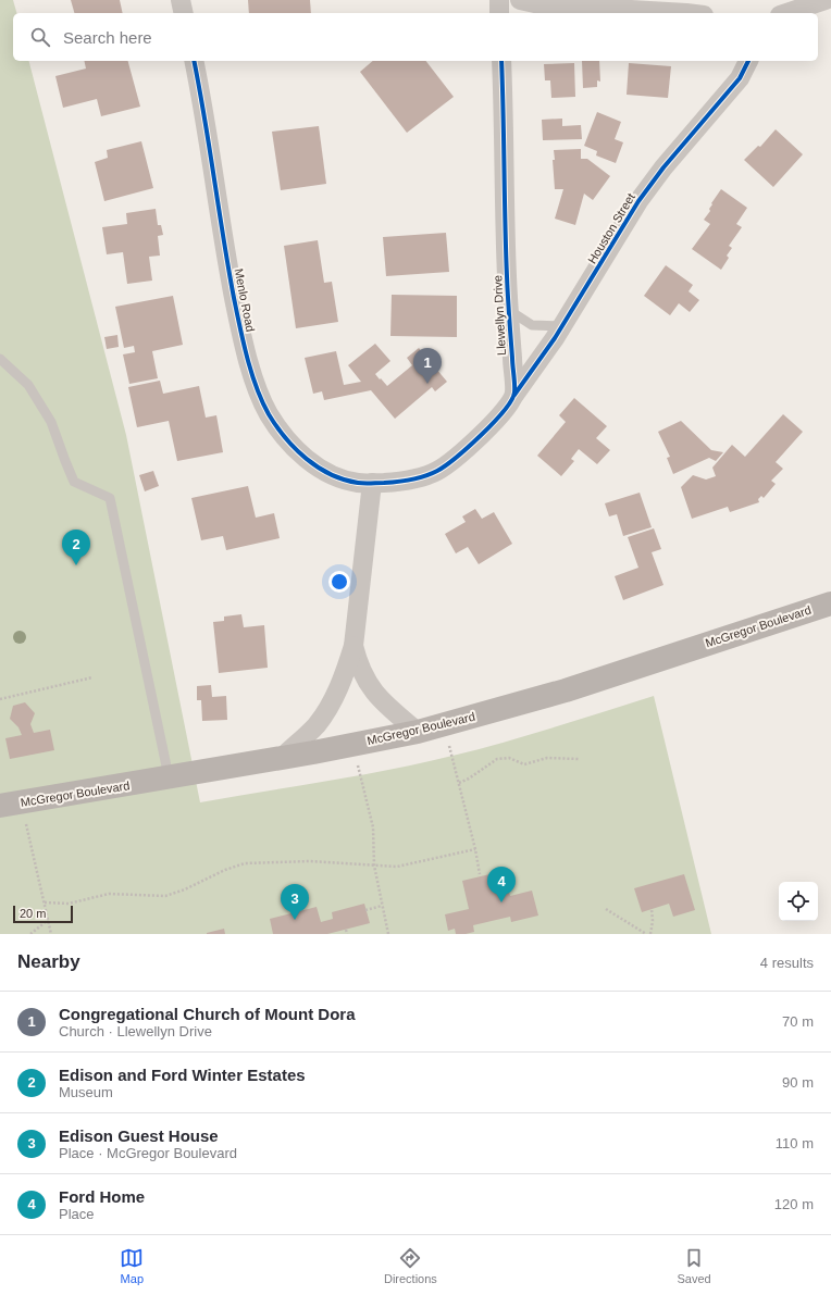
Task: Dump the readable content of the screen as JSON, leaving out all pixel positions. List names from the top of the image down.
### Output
{
  "streets": {
    "main road": ["McGregor Boulevard"],
    "street": ["Houston Street", "Menlo Road", "Llewellyn Drive"]
  },
  "crossings": [
    ["Houston Street", "Llewellyn Drive"]
  ],
  "scale_bar": "20 m",
  "page": {
    "search": "Search here",
    "pins": [
      "1",
      "2",
      "4",
      "3"
    ],
    "scale": "20 m",
    "heading": ["Nearby", "4 results"],
    "list": [
      {
        "mark": "1",
        "name": "Congregational Church of Mount Dora",
        "note": "Church · Llewellyn Drive",
        "value": "70 m"
      },
      {
        "mark": "2",
        "name": "Edison and Ford Winter Estates",
        "note": "Museum",
        "value": "90 m"
      },
      {
        "mark": "3",
        "name": "Edison Guest House",
        "note": "Place · McGregor Boulevard",
        "value": "110 m"
      },
      {
        "mark": "4",
        "name": "Ford Home",
        "note": "Place",
        "value": "120 m"
      }
    ],
    "nav": ["Map", "Directions", "Saved"]
  }
}
